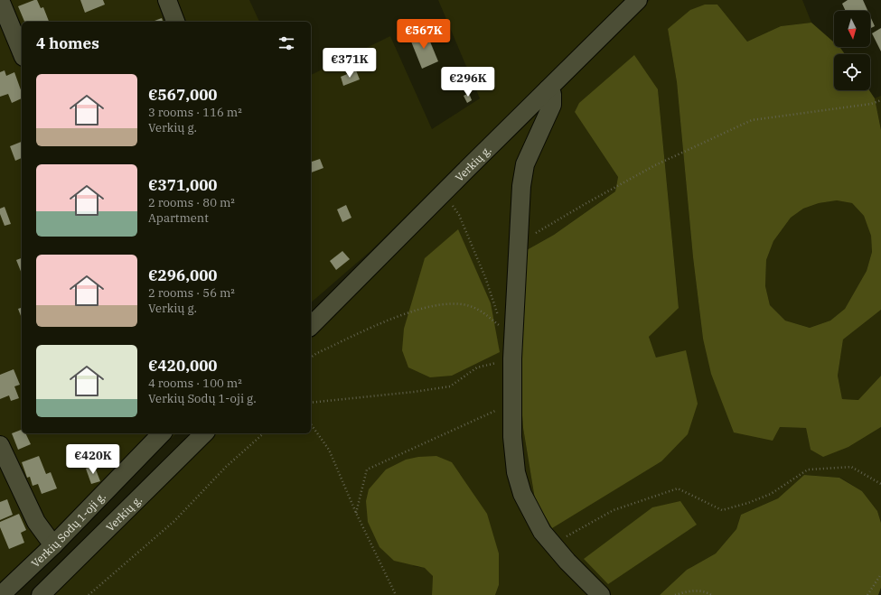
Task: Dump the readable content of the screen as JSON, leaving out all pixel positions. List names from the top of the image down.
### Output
{
  "streets": {
    "street": ["Verkių g.", "Verkių Sodų 1-oji g."]
  },
  "north": "bottom",
  "page": {
    "price": [
      "€567K",
      "€371K",
      "€296K",
      "€420K"
    ],
    "heading": "4 homes",
    "list": [
      {
        "name": "€567,000",
        "note": "3 rooms · 116 m² · Verkių g."
      },
      {
        "name": "€371,000",
        "note": "2 rooms · 80 m² · Apartment"
      },
      {
        "name": "€296,000",
        "note": "2 rooms · 56 m² · Verkių g."
      },
      {
        "name": "€420,000",
        "note": "4 rooms · 100 m² · Verkių Sodų 1-oji g."
      }
    ]
  }
}
